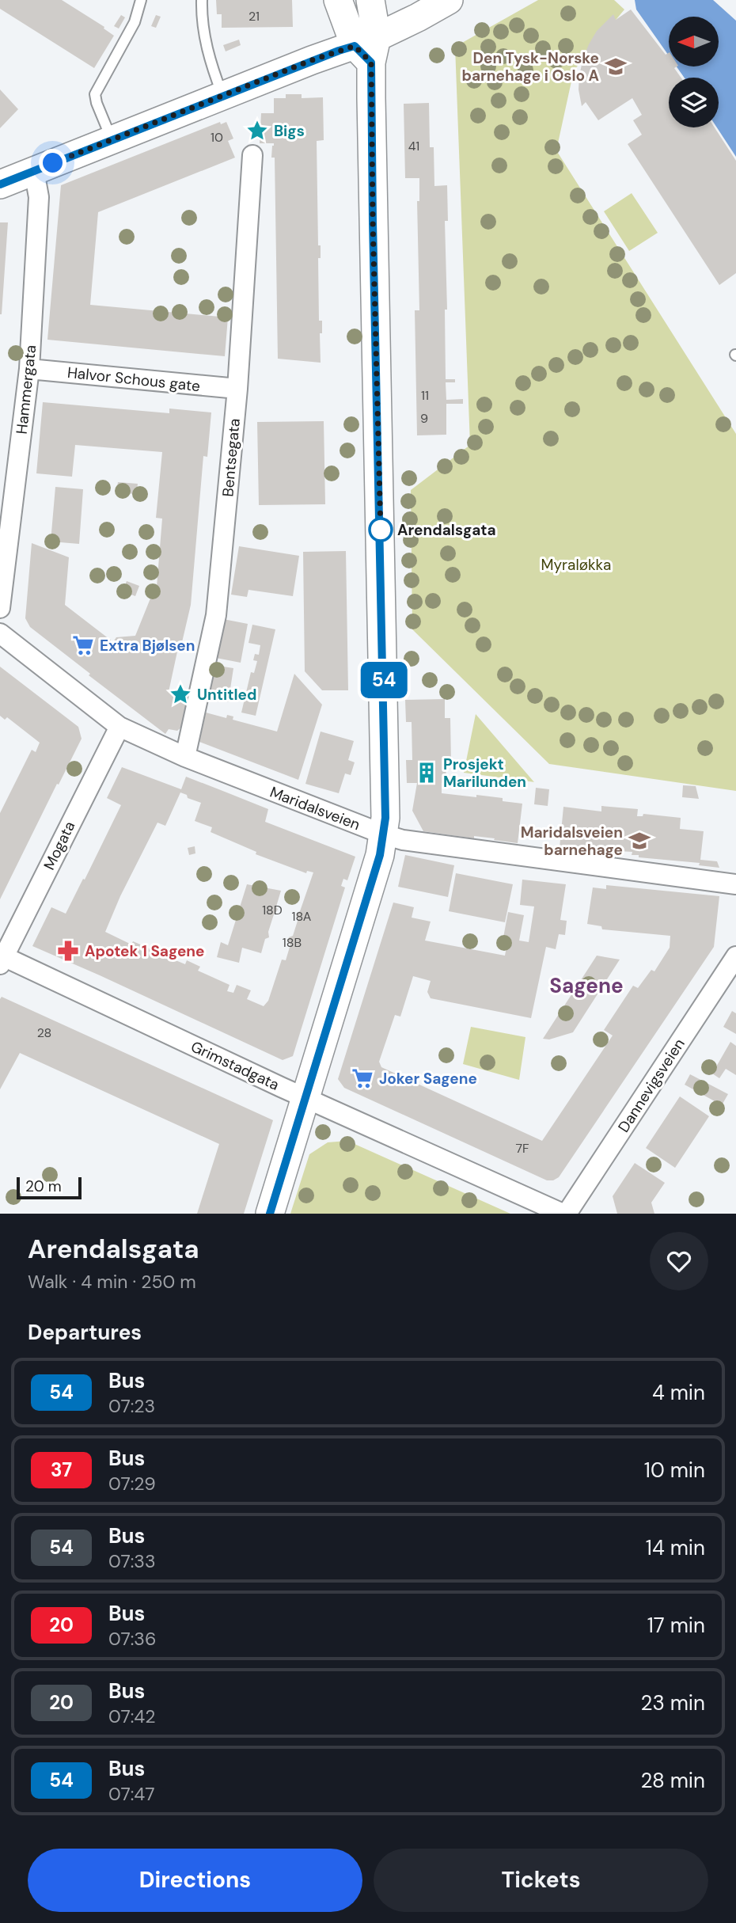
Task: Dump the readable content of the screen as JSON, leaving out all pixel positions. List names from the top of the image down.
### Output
{
  "streets": {
    "street": [
      "Halvor Schous gate",
      "Hammergata",
      "Bentsegata",
      "Maridalsveien",
      "Mogata",
      "Grimstadgata",
      "Dannevigsveien"
    ]
  },
  "crossings": [
    ["Halvor Schous gate", "Hammergata"],
    ["Halvor Schous gate", "Bentsegata"],
    ["Bentsegata", "Maridalsveien"],
    ["Maridalsveien", "Mogata"],
    ["Mogata", "Grimstadgata"],
    ["Grimstadgata", "Dannevigsveien"]
  ],
  "districts": ["Sagene"],
  "parks": ["Myraløkka"],
  "places": {
    "school or university": ["Den Tysk-Norske barnehage i Oslo A", "Maridalsveien barnehage"],
    "place": ["Bigs", "Untitled"],
    "other": ["Arendalsgata"],
    "supermarket": ["Extra Bjølsen", "Joker Sagene"],
    "building": ["Prosjekt Marilunden"],
    "pharmacy": ["Apotek 1 Sagene"]
  },
  "lines": ["bus line 54"],
  "house_numbers": [
    "21",
    "10",
    "41",
    "11",
    "9",
    "18D",
    "18A",
    "18B",
    "28",
    "7F"
  ],
  "scale_bar": "20 m",
  "north": "left",
  "page": {
    "on_map": "54",
    "scale": "20 m",
    "heading": [
      ["Arendalsgata", "Walk · 4 min · 250 m"],
      "Departures"
    ],
    "list": [
      {
        "mark": "54",
        "name": "Bus",
        "note": "07:23",
        "value": "4 min"
      },
      {
        "mark": "37",
        "name": "Bus",
        "note": "07:29",
        "value": "10 min"
      },
      {
        "mark": "54",
        "name": "Bus",
        "note": "07:33",
        "value": "14 min"
      },
      {
        "mark": "20",
        "name": "Bus",
        "note": "07:36",
        "value": "17 min"
      },
      {
        "mark": "20",
        "name": "Bus",
        "note": "07:42",
        "value": "23 min"
      },
      {
        "mark": "54",
        "name": "Bus",
        "note": "07:47",
        "value": "28 min"
      }
    ],
    "buttons": ["Directions", "Tickets"]
  }
}
